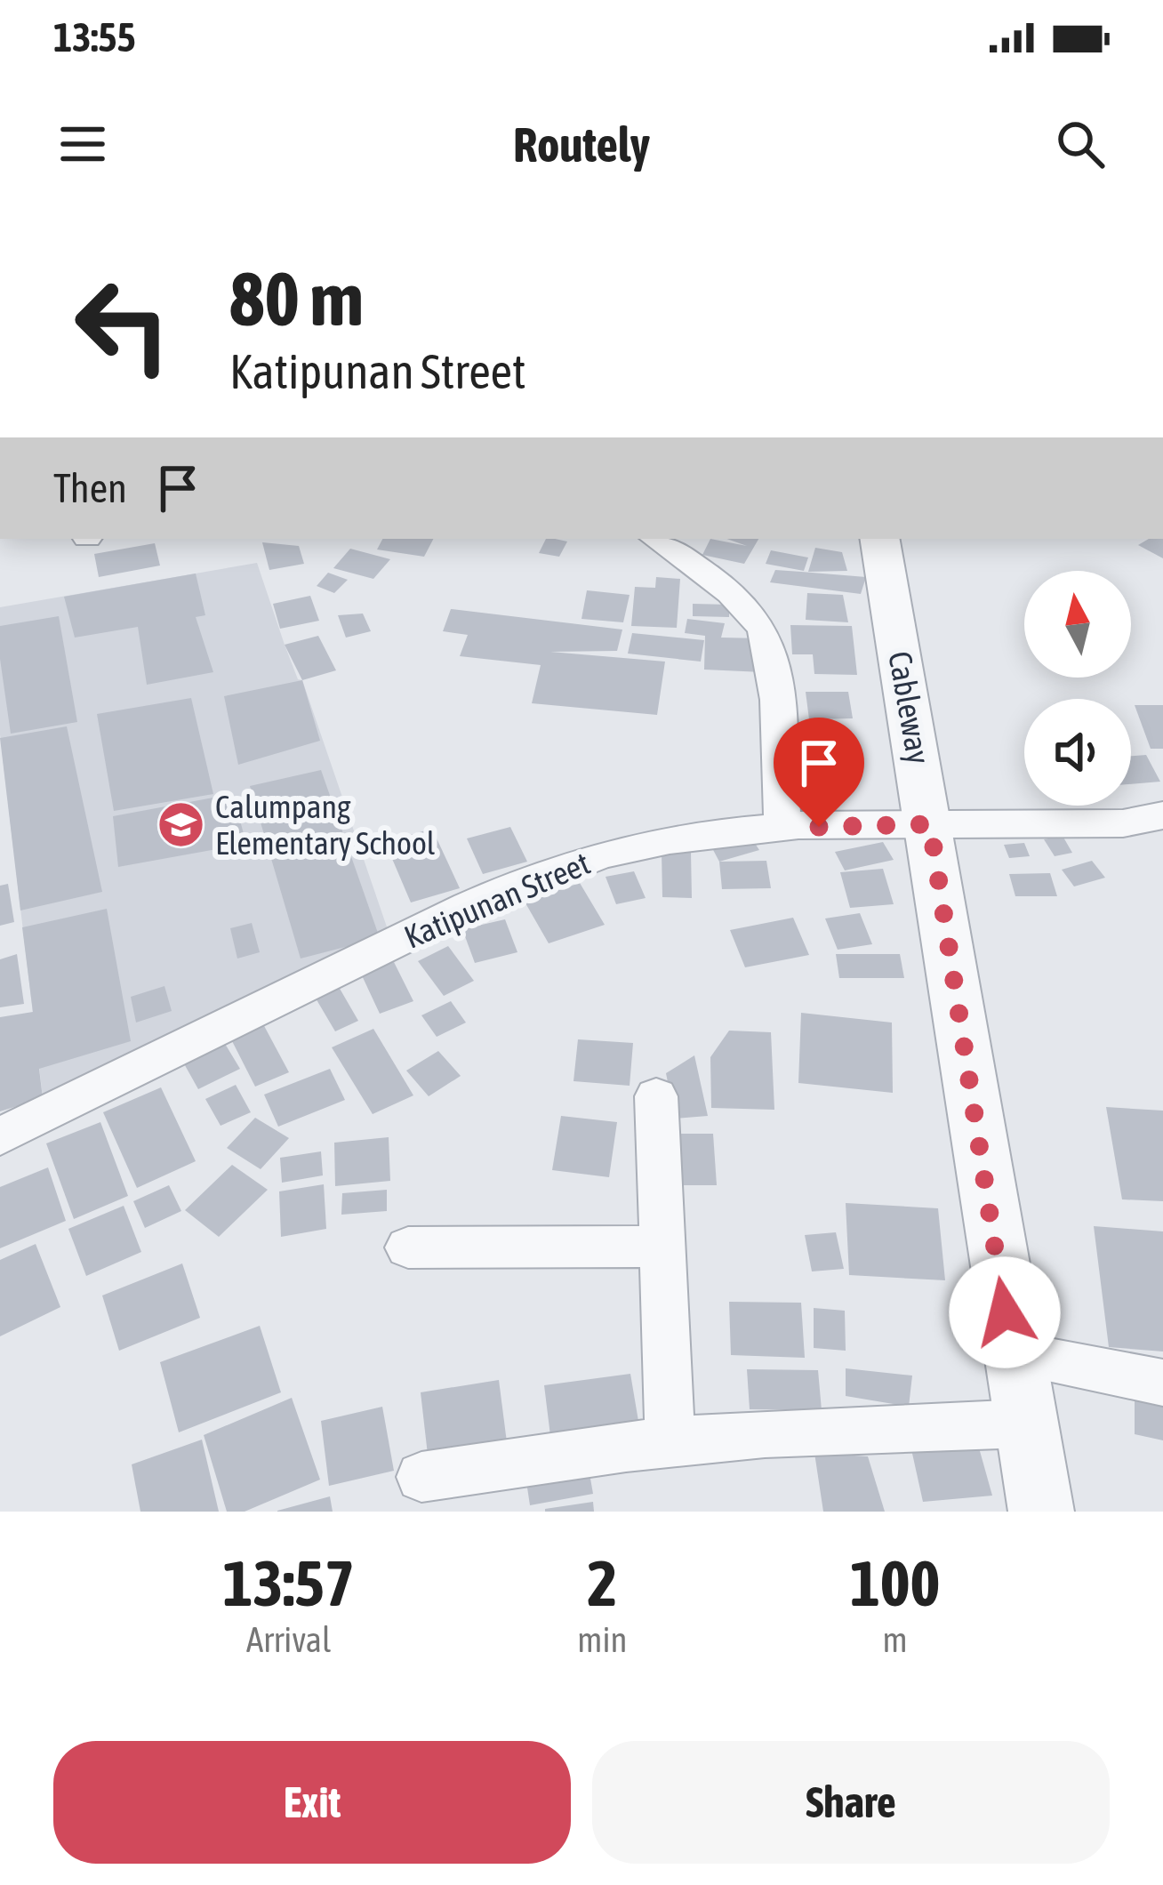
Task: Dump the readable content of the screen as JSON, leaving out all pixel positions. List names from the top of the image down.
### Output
{
  "streets": {
    "street": ["Cableway", "Katipunan Street"]
  },
  "crossings": [
    ["Cableway", "Katipunan Street"]
  ],
  "places": {
    "school or university": ["Calumpang Elementary School"]
  },
  "north": "top",
  "page": {
    "status": "13:55",
    "header": "Routely",
    "turn": ["80 m", "Katipunan Street"],
    "then": "Then",
    "eta": [
      "13:57",
      "Arrival",
      "2",
      "min",
      "100",
      "m"
    ],
    "buttons": ["Exit", "Share"]
  }
}
